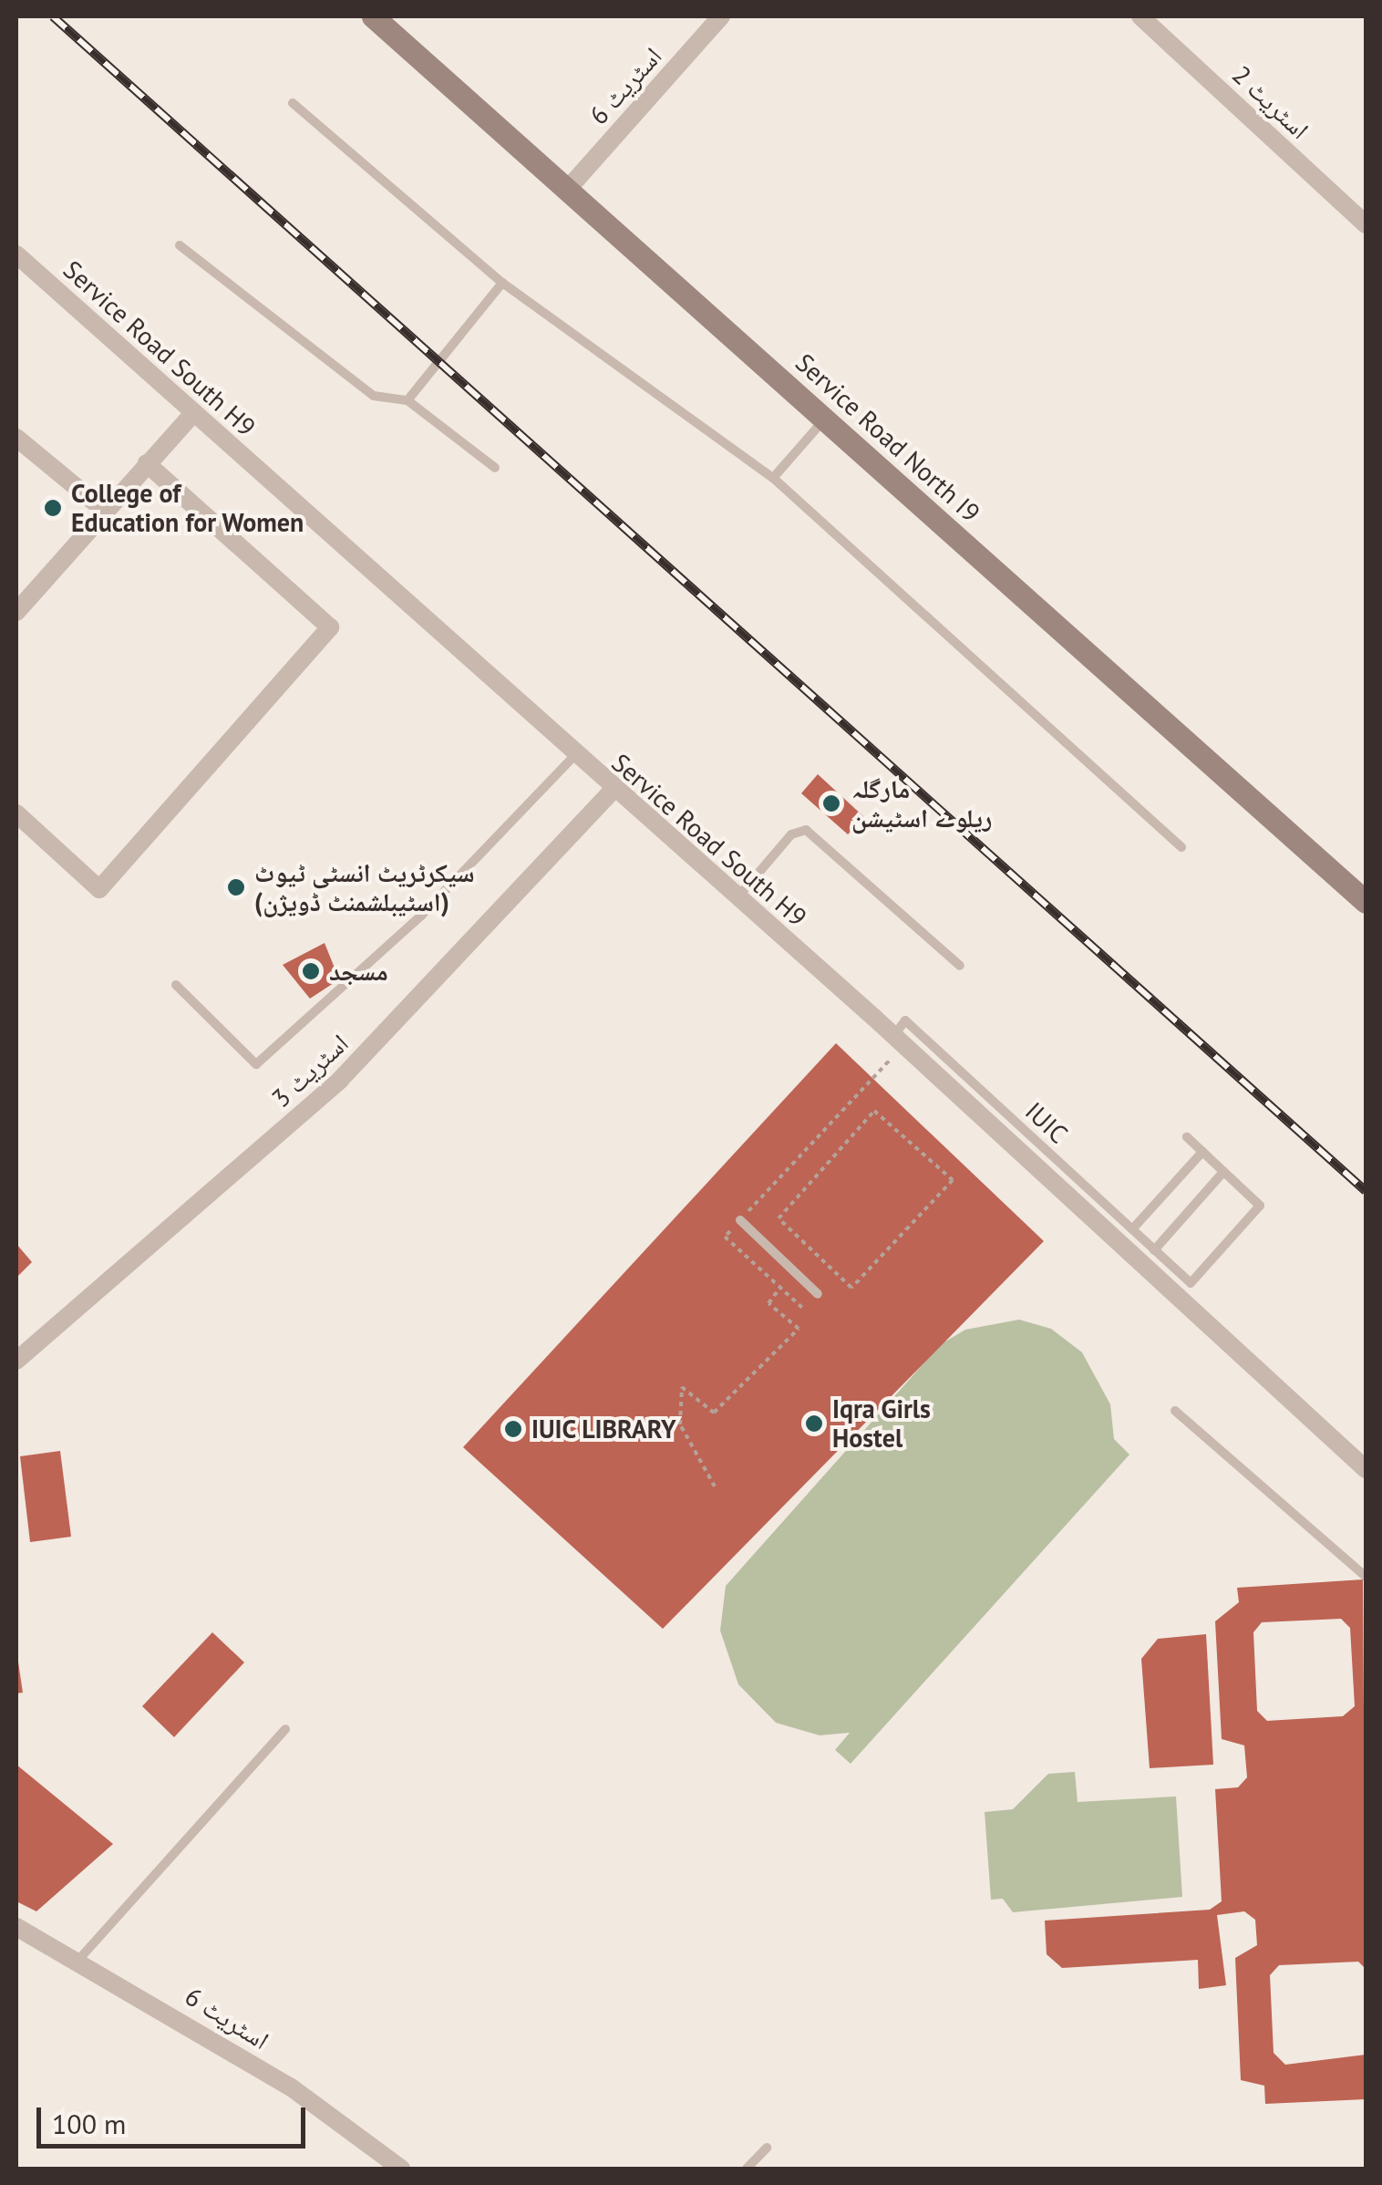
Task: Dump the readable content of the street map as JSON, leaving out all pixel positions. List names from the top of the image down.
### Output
{
  "streets": {
    "main road": ["Service Road North I9"],
    "street": [
      "اسٹریٹ 6",
      "اسٹریٹ 2",
      "Service Road South H9",
      "اسٹریٹ 3"
    ],
    "lane": ["IUIC"]
  },
  "crossings": [
    ["اسٹریٹ 6", "Service Road North I9"],
    ["Service Road South H9", "اسٹریٹ 3"],
    ["Service Road South H9", "IUIC"]
  ],
  "places": [
    "College of Education for Women",
    "مارگلہ ریلوے اسٹیشن",
    "سیکرٹریٹ انسٹی ٹیوٹ (اسٹیبلشمنٹ ڈویژن)",
    "مسجد",
    "Iqra Girls Hostel",
    "IUIC LIBRARY"
  ],
  "scale_bar": "100 m"
}
